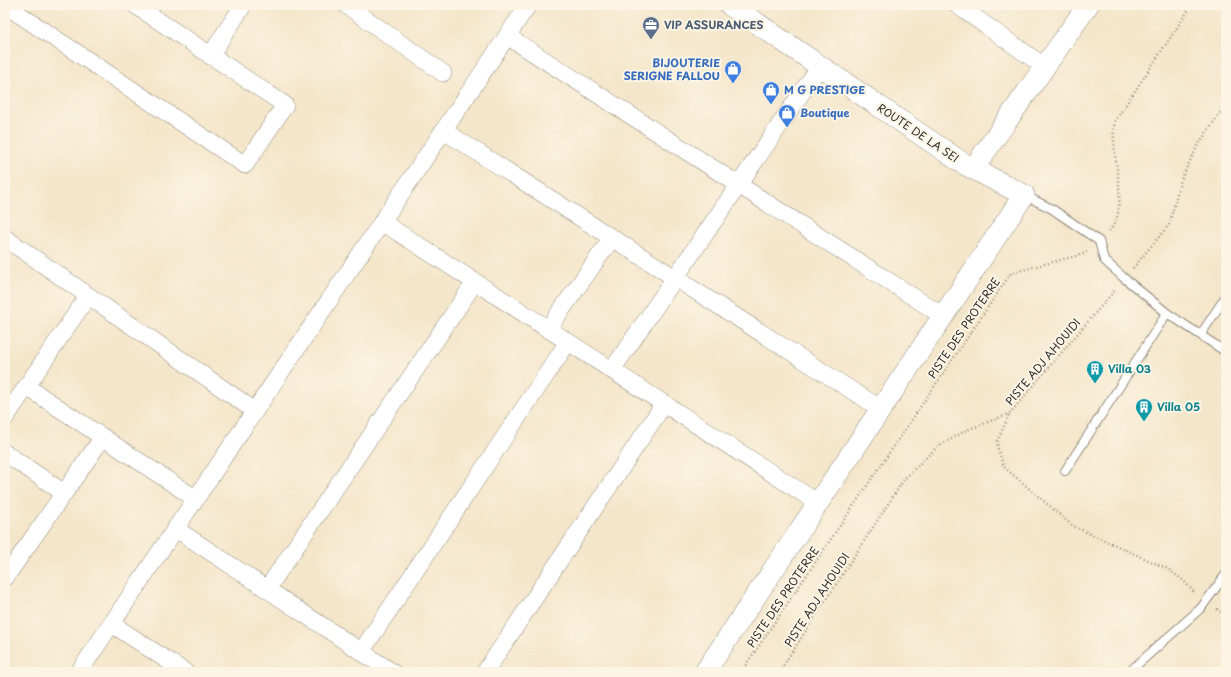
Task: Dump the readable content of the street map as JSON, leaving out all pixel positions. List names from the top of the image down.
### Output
{
  "streets": {
    "street": ["ROUTE DE LA SEI"],
    "path": ["PISTE DES PROTERRE", "PISTE ADJ AHOUIDI"]
  },
  "crossings": [
    ["ROUTE DE LA SEI", "PISTE DES PROTERRE"]
  ],
  "places": {
    "office": ["VIP ASSURANCES"],
    "shop": ["BIJOUTERIE SERIGNE FALLOU", "M G PRESTIGE", "Boutique"],
    "building": ["Villa 03", "Villa 05"]
  }
}
